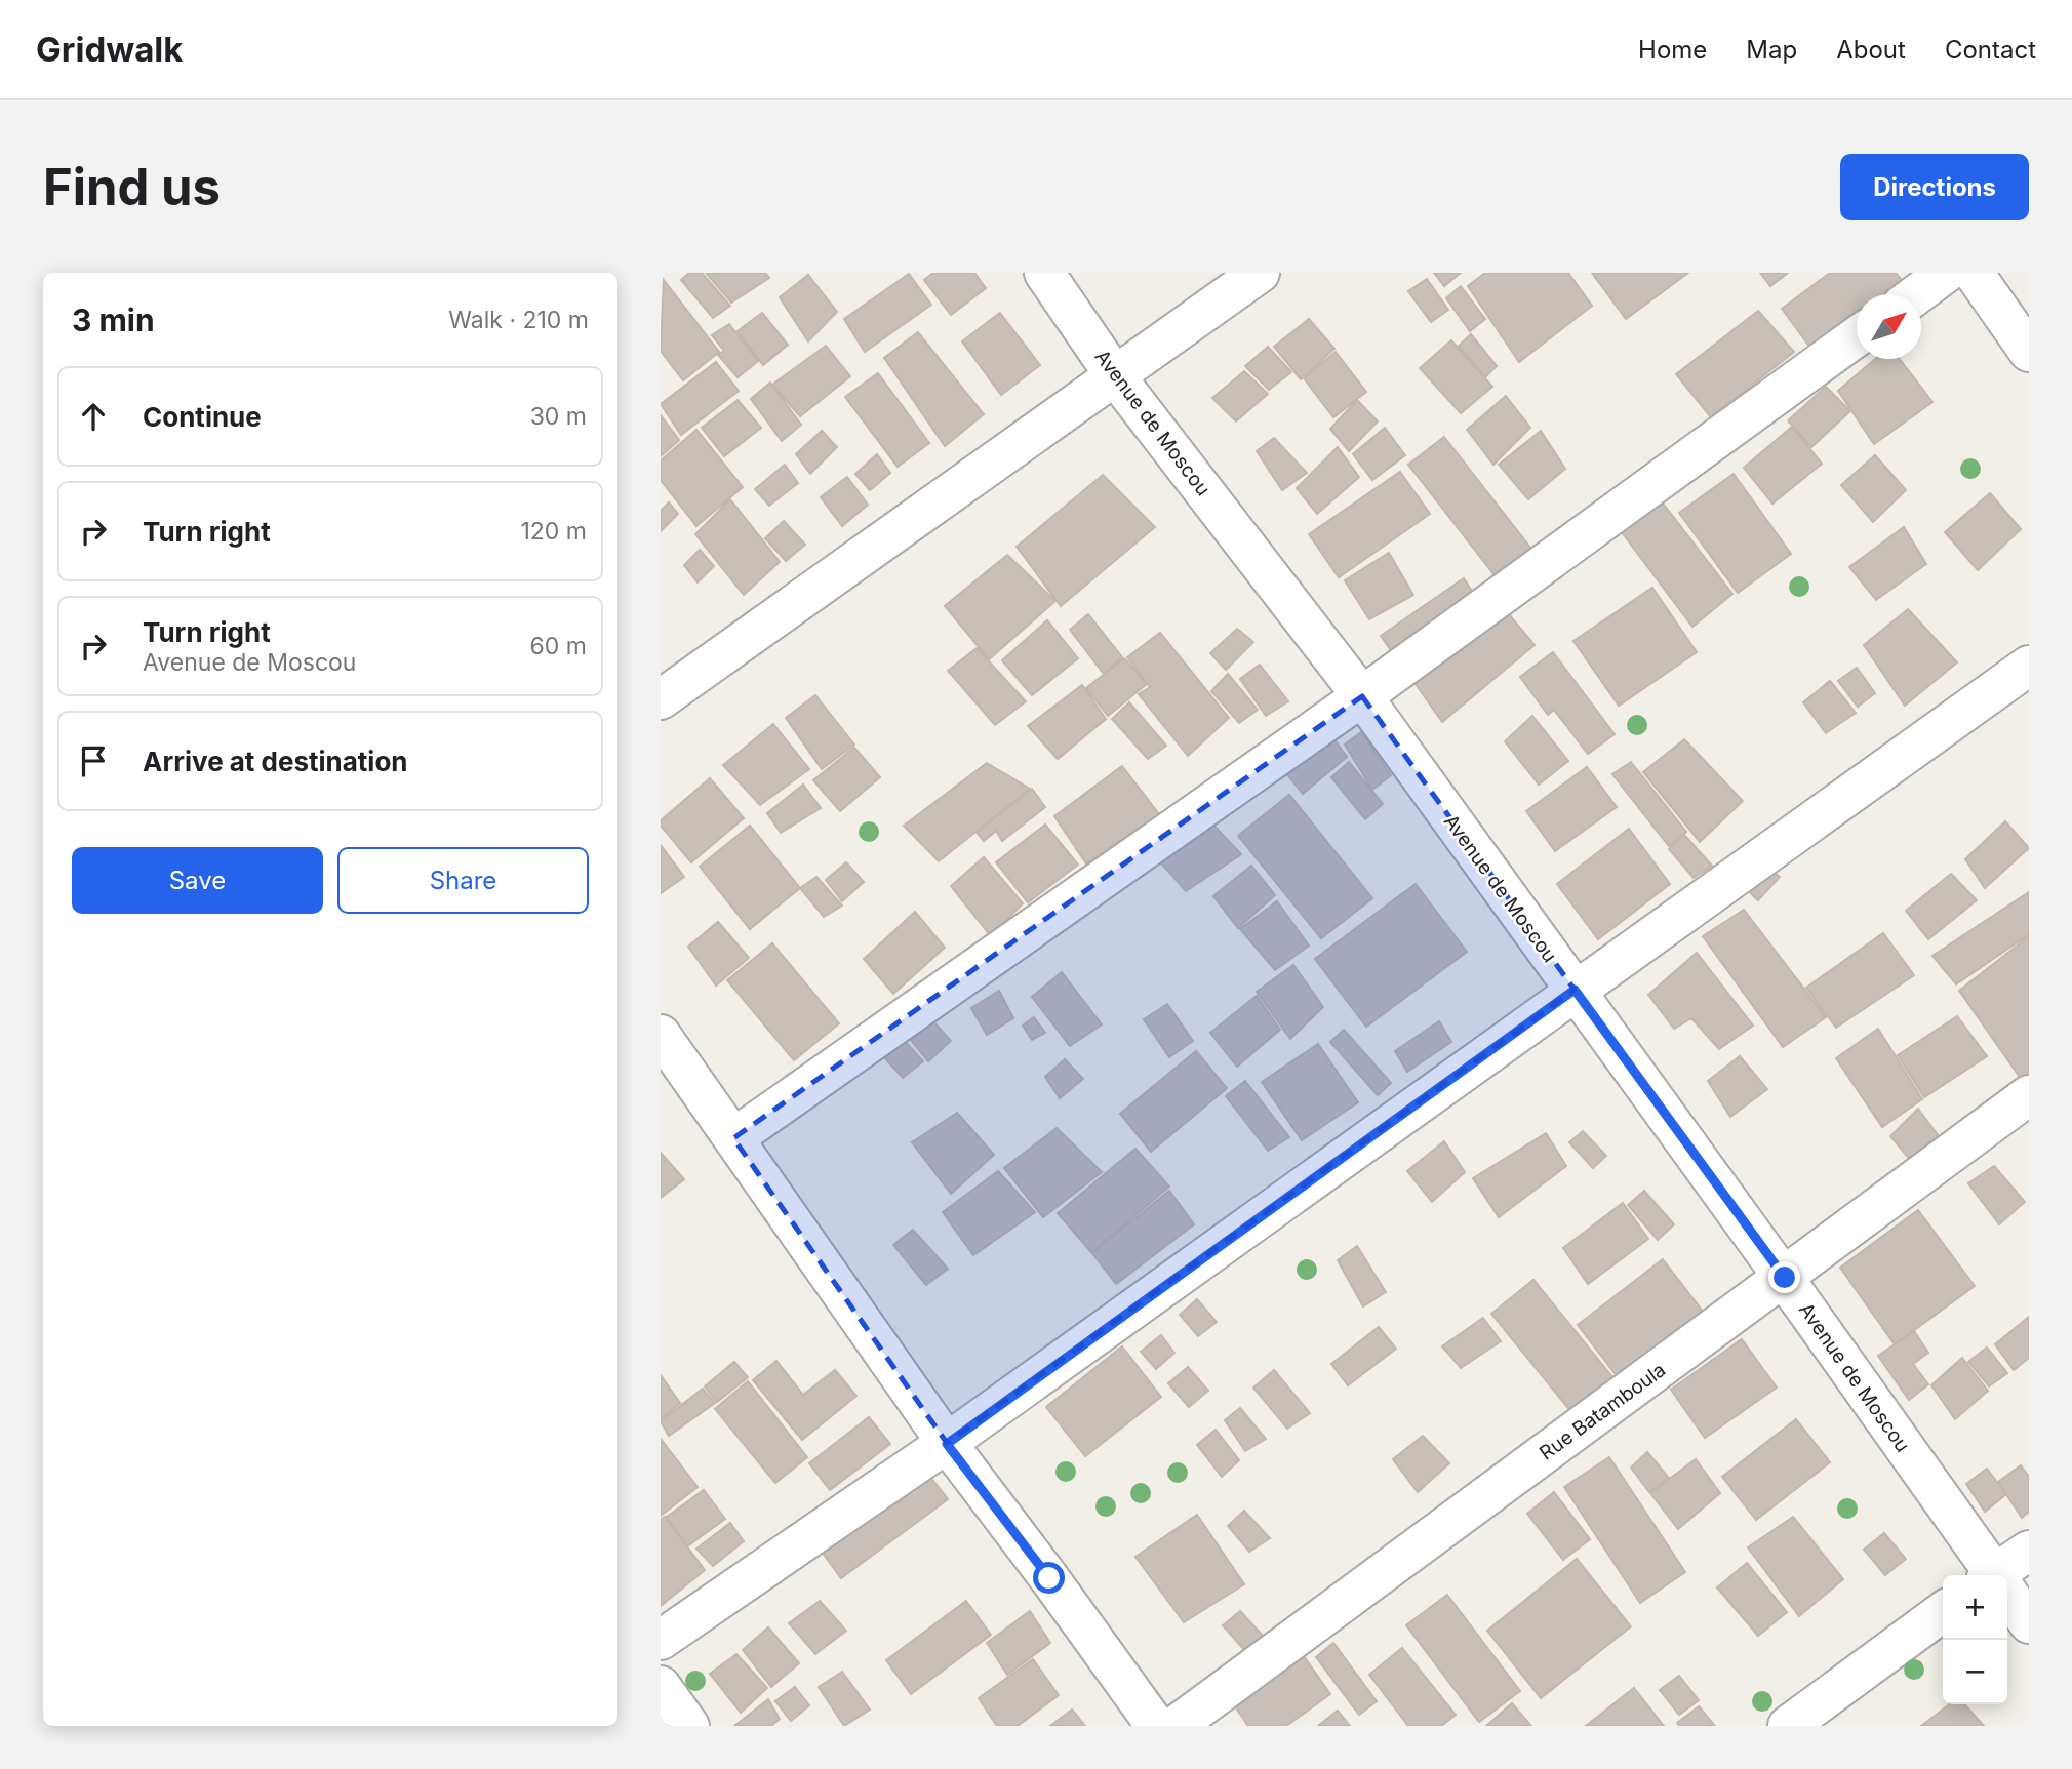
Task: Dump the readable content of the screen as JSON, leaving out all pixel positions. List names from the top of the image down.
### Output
{
  "streets": {
    "street": ["Avenue de Moscou", "Rue Batamboula"]
  },
  "crossings": [
    ["Avenue de Moscou", "Rue Batamboula"]
  ],
  "north": "top right",
  "page": {
    "header": "Gridwalk",
    "nav": [
      "Home",
      "Map",
      "About",
      "Contact"
    ],
    "buttons": [
      "Directions",
      ["Save", "Share"]
    ],
    "title": "Find us",
    "heading": ["3 min", "Walk · 210 m"],
    "list": [
      ["Continue", "30 m"],
      ["Turn right", "120 m"],
      ["Turn right", "Avenue de Moscou", "60 m"],
      "Arrive at destination"
    ],
    "map_buttons": ["+", "−"]
  }
}
